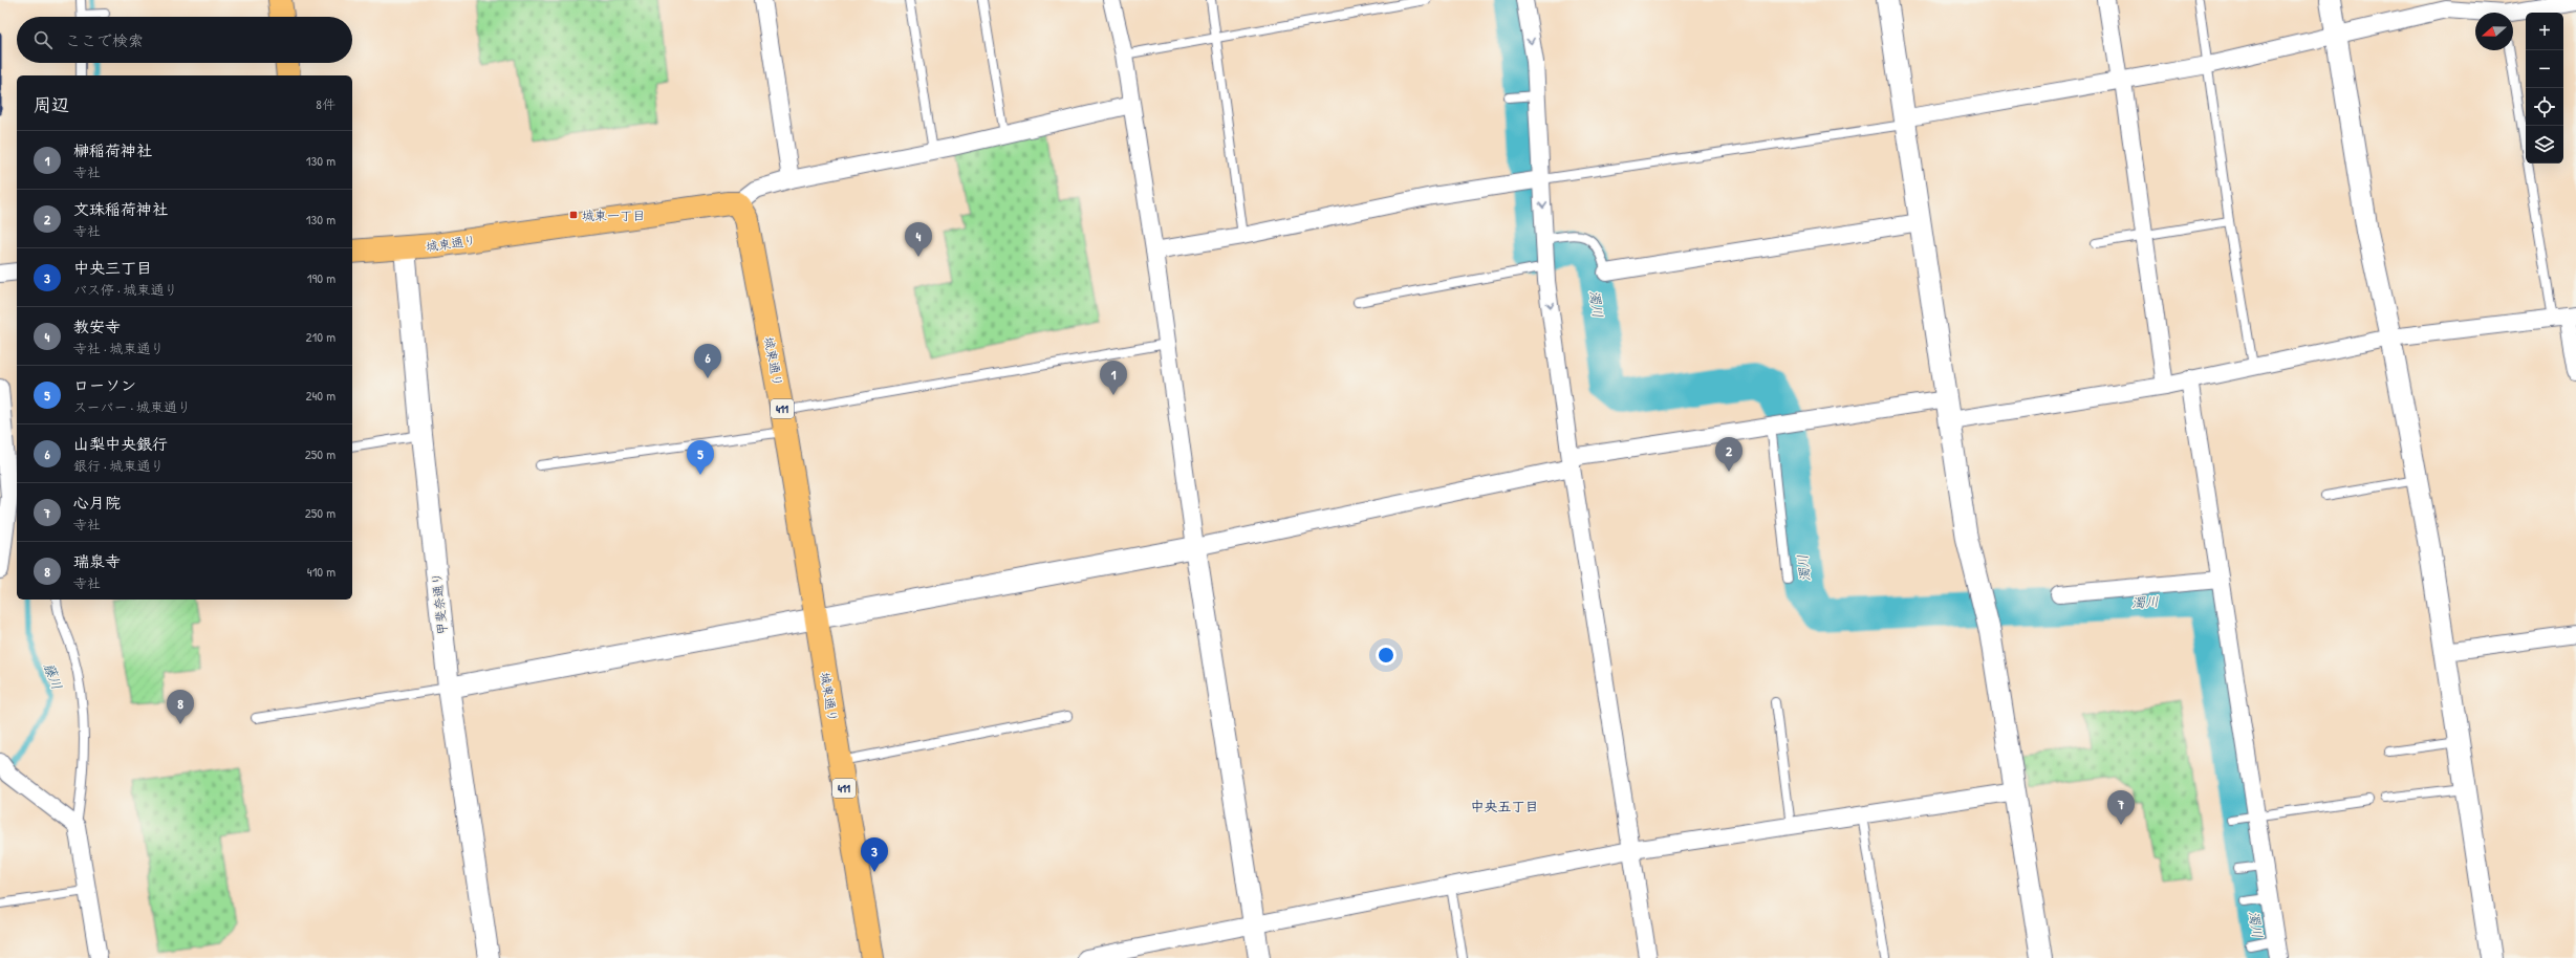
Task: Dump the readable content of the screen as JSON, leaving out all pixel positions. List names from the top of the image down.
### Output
{
  "streets": {
    "highway": ["城東通り", "411"],
    "street": ["甲斐奈通り"]
  },
  "crossings": [
    ["城東通り", "甲斐奈通り"]
  ],
  "districts": ["中央五丁目"],
  "water": ["濁川", "藤川"],
  "places": {
    "transit": ["城東一丁目"]
  },
  "north": "left",
  "page": {
    "map_buttons": ["+", "−"],
    "search": "ここで検索",
    "heading": ["周辺", "8件"],
    "list": [
      {
        "mark": "1",
        "name": "榊稲荷神社",
        "note": "寺社",
        "value": "130 m"
      },
      {
        "mark": "2",
        "name": "文珠稲荷神社",
        "note": "寺社",
        "value": "130 m"
      },
      {
        "mark": "3",
        "name": "中央三丁目",
        "note": "バス停 · 城東通り",
        "value": "190 m"
      },
      {
        "mark": "4",
        "name": "教安寺",
        "note": "寺社 · 城東通り",
        "value": "210 m"
      },
      {
        "mark": "5",
        "name": "ローソン",
        "note": "スーパー · 城東通り",
        "value": "240 m"
      },
      {
        "mark": "6",
        "name": "山梨中央銀行",
        "note": "銀行 · 城東通り",
        "value": "250 m"
      },
      {
        "mark": "7",
        "name": "心月院",
        "note": "寺社",
        "value": "250 m"
      },
      {
        "mark": "8",
        "name": "瑞泉寺",
        "note": "寺社",
        "value": "410 m"
      }
    ],
    "pins": [
      "4",
      "6",
      "1",
      "2",
      "5",
      "8",
      "7",
      "3"
    ]
  }
}
